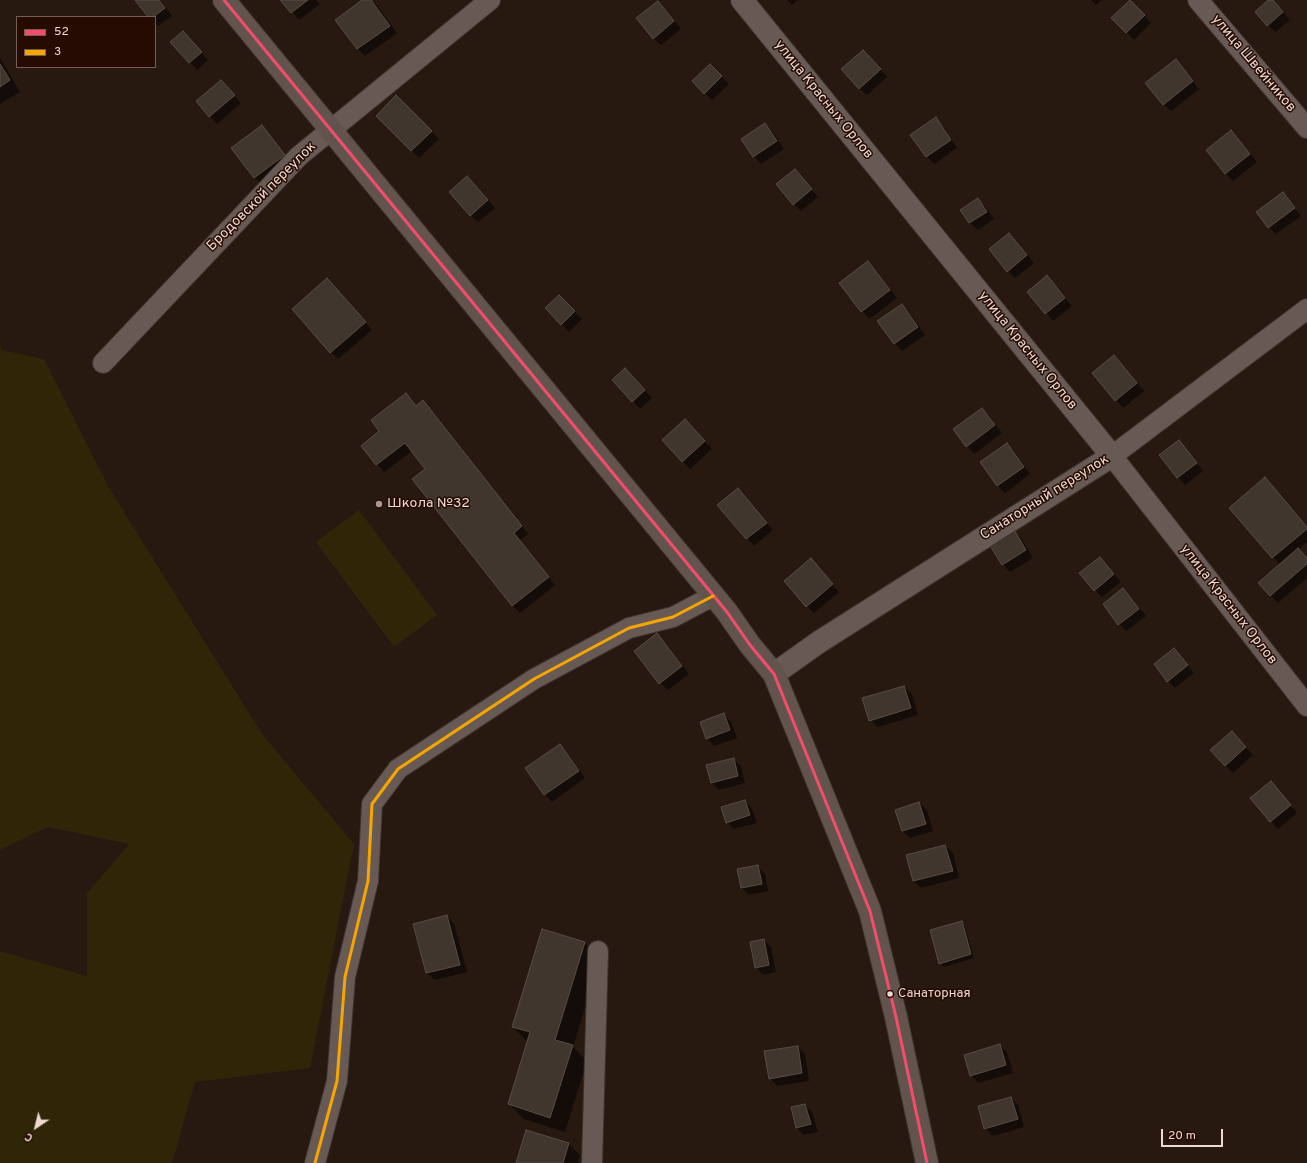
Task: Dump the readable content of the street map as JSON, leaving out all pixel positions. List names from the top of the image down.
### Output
{
  "streets": {
    "street": [
      "улица Швейников",
      "улица Красных Орлов",
      "Бродовской переулок",
      "Санаторный переулок"
    ]
  },
  "crossings": [
    ["улица Красных Орлов", "Санаторный переулок"]
  ],
  "places": ["Школа №32", "Санаторная"],
  "lines": ["transit line 52", "transit line 3"],
  "legend": ["52", "3"],
  "scale_bar": "20 m",
  "north": "bottom left"
}
